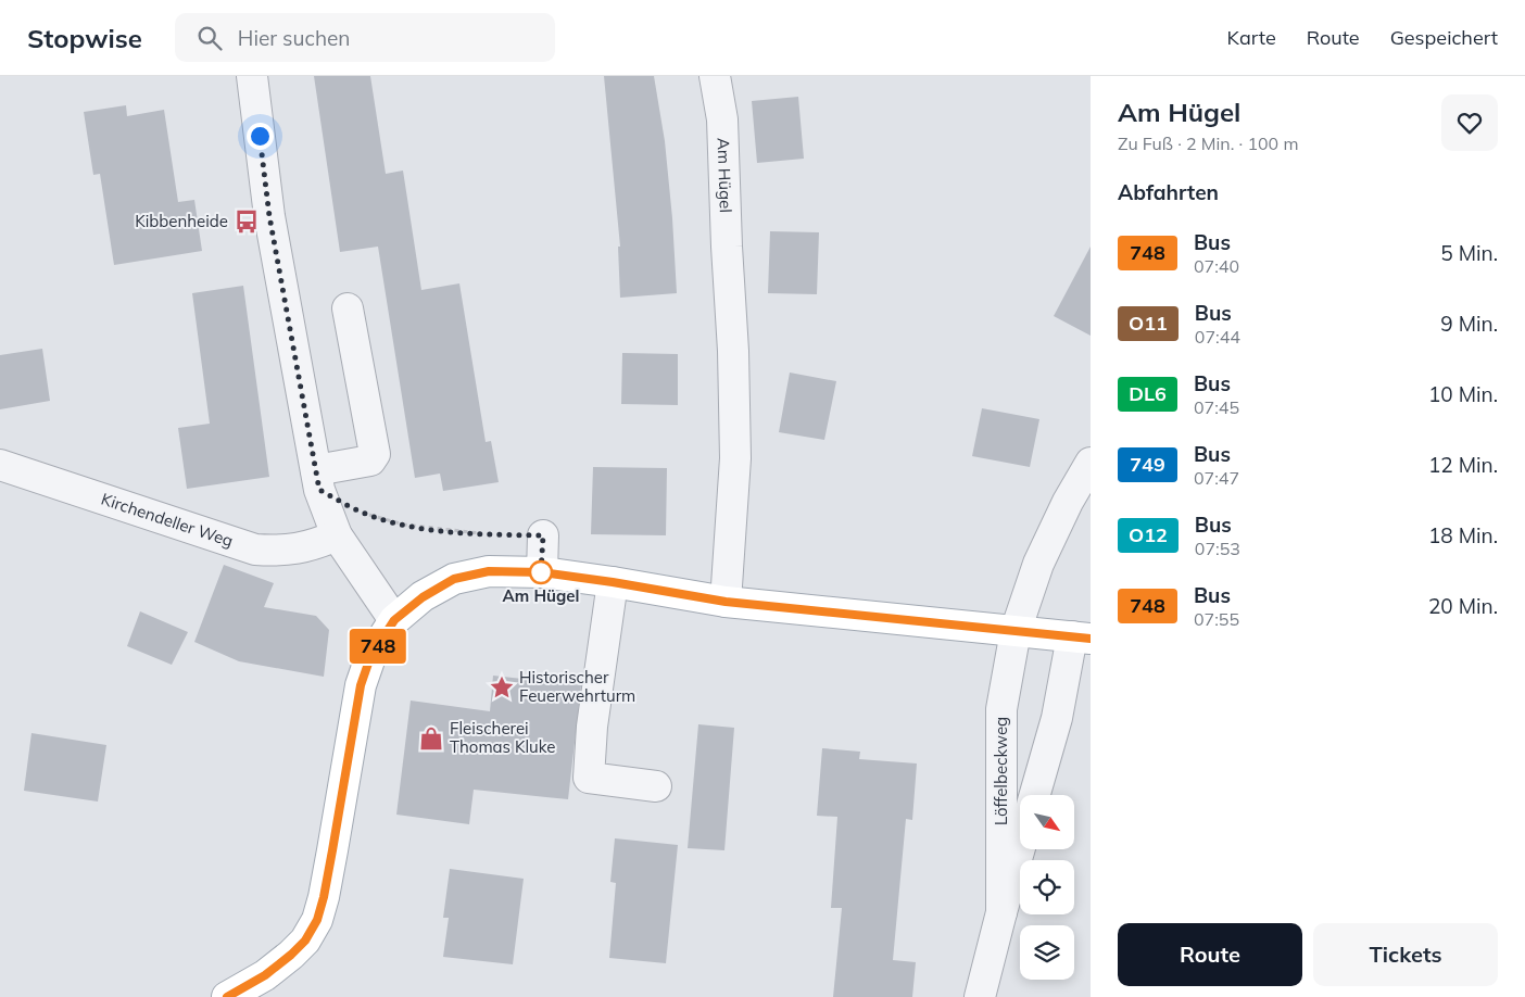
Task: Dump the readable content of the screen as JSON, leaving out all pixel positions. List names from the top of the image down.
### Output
{
  "streets": {
    "street": ["Am Hügel", "Kirchendeller Weg", "Löffelbeckweg"]
  },
  "places": {
    "bus stop": ["Kibbenheide"],
    "other": ["Am Hügel"],
    "place": ["Historischer Feuerwehrturm"],
    "shop": ["Fleischerei Thomas Kluke"]
  },
  "lines": ["bus line 748"],
  "north": "bottom right",
  "page": {
    "header": "Stopwise",
    "search": "Hier suchen",
    "nav": ["Karte", "Route", "Gespeichert"],
    "on_map": "748",
    "heading": [
      ["Am Hügel", "Zu Fuß · 2 Min. · 100 m"],
      "Abfahrten"
    ],
    "list": [
      {
        "mark": "748",
        "name": "Bus",
        "note": "07:40",
        "value": "5 Min."
      },
      {
        "mark": "O11",
        "name": "Bus",
        "note": "07:44",
        "value": "9 Min."
      },
      {
        "mark": "DL6",
        "name": "Bus",
        "note": "07:45",
        "value": "10 Min."
      },
      {
        "mark": "749",
        "name": "Bus",
        "note": "07:47",
        "value": "12 Min."
      },
      {
        "mark": "O12",
        "name": "Bus",
        "note": "07:53",
        "value": "18 Min."
      },
      {
        "mark": "748",
        "name": "Bus",
        "note": "07:55",
        "value": "20 Min."
      }
    ],
    "buttons": ["Route", "Tickets"]
  }
}
